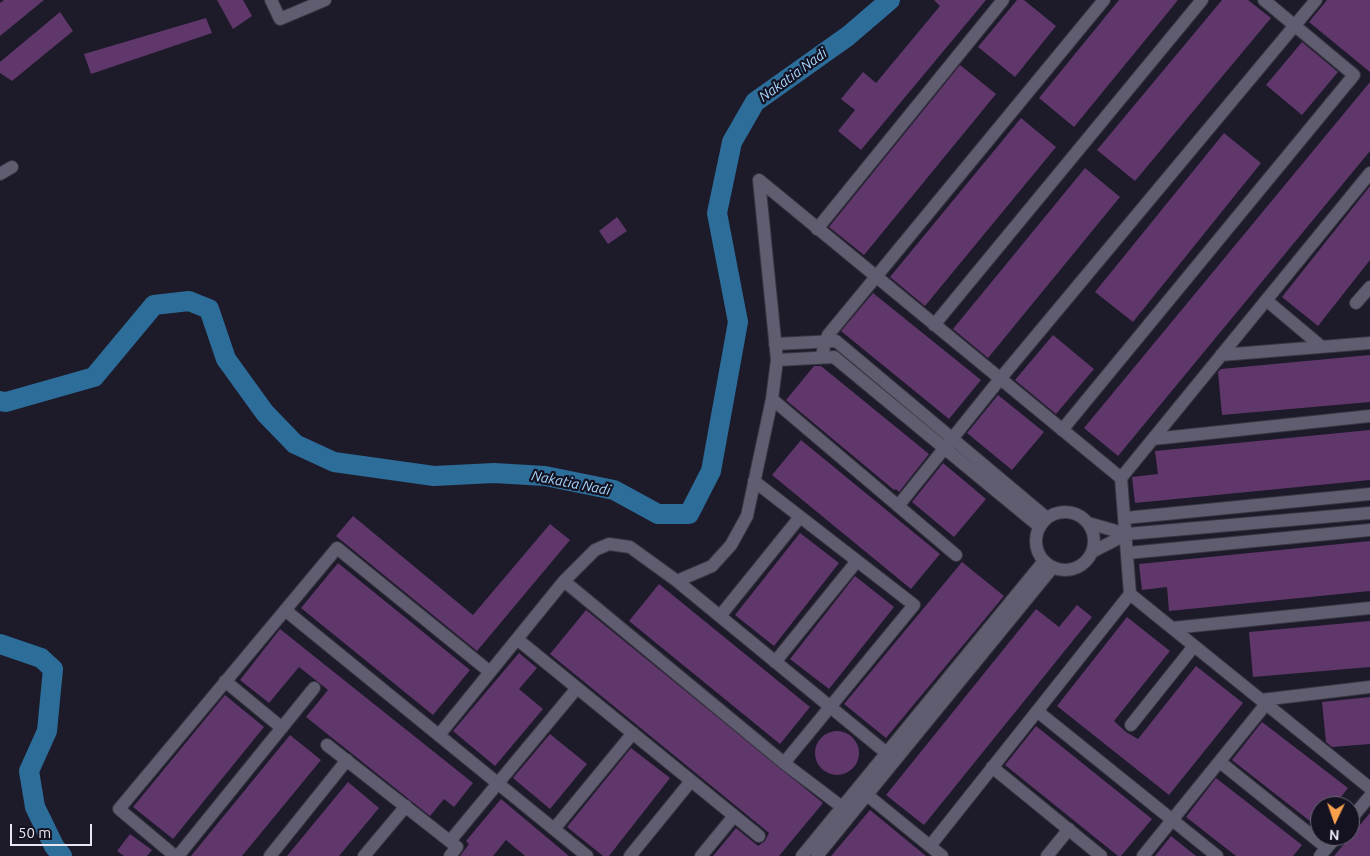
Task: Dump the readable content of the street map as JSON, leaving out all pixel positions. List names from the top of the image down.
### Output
{
  "water": ["Nakatia Nadi"],
  "scale_bar": "50 m",
  "north": "bottom"
}
